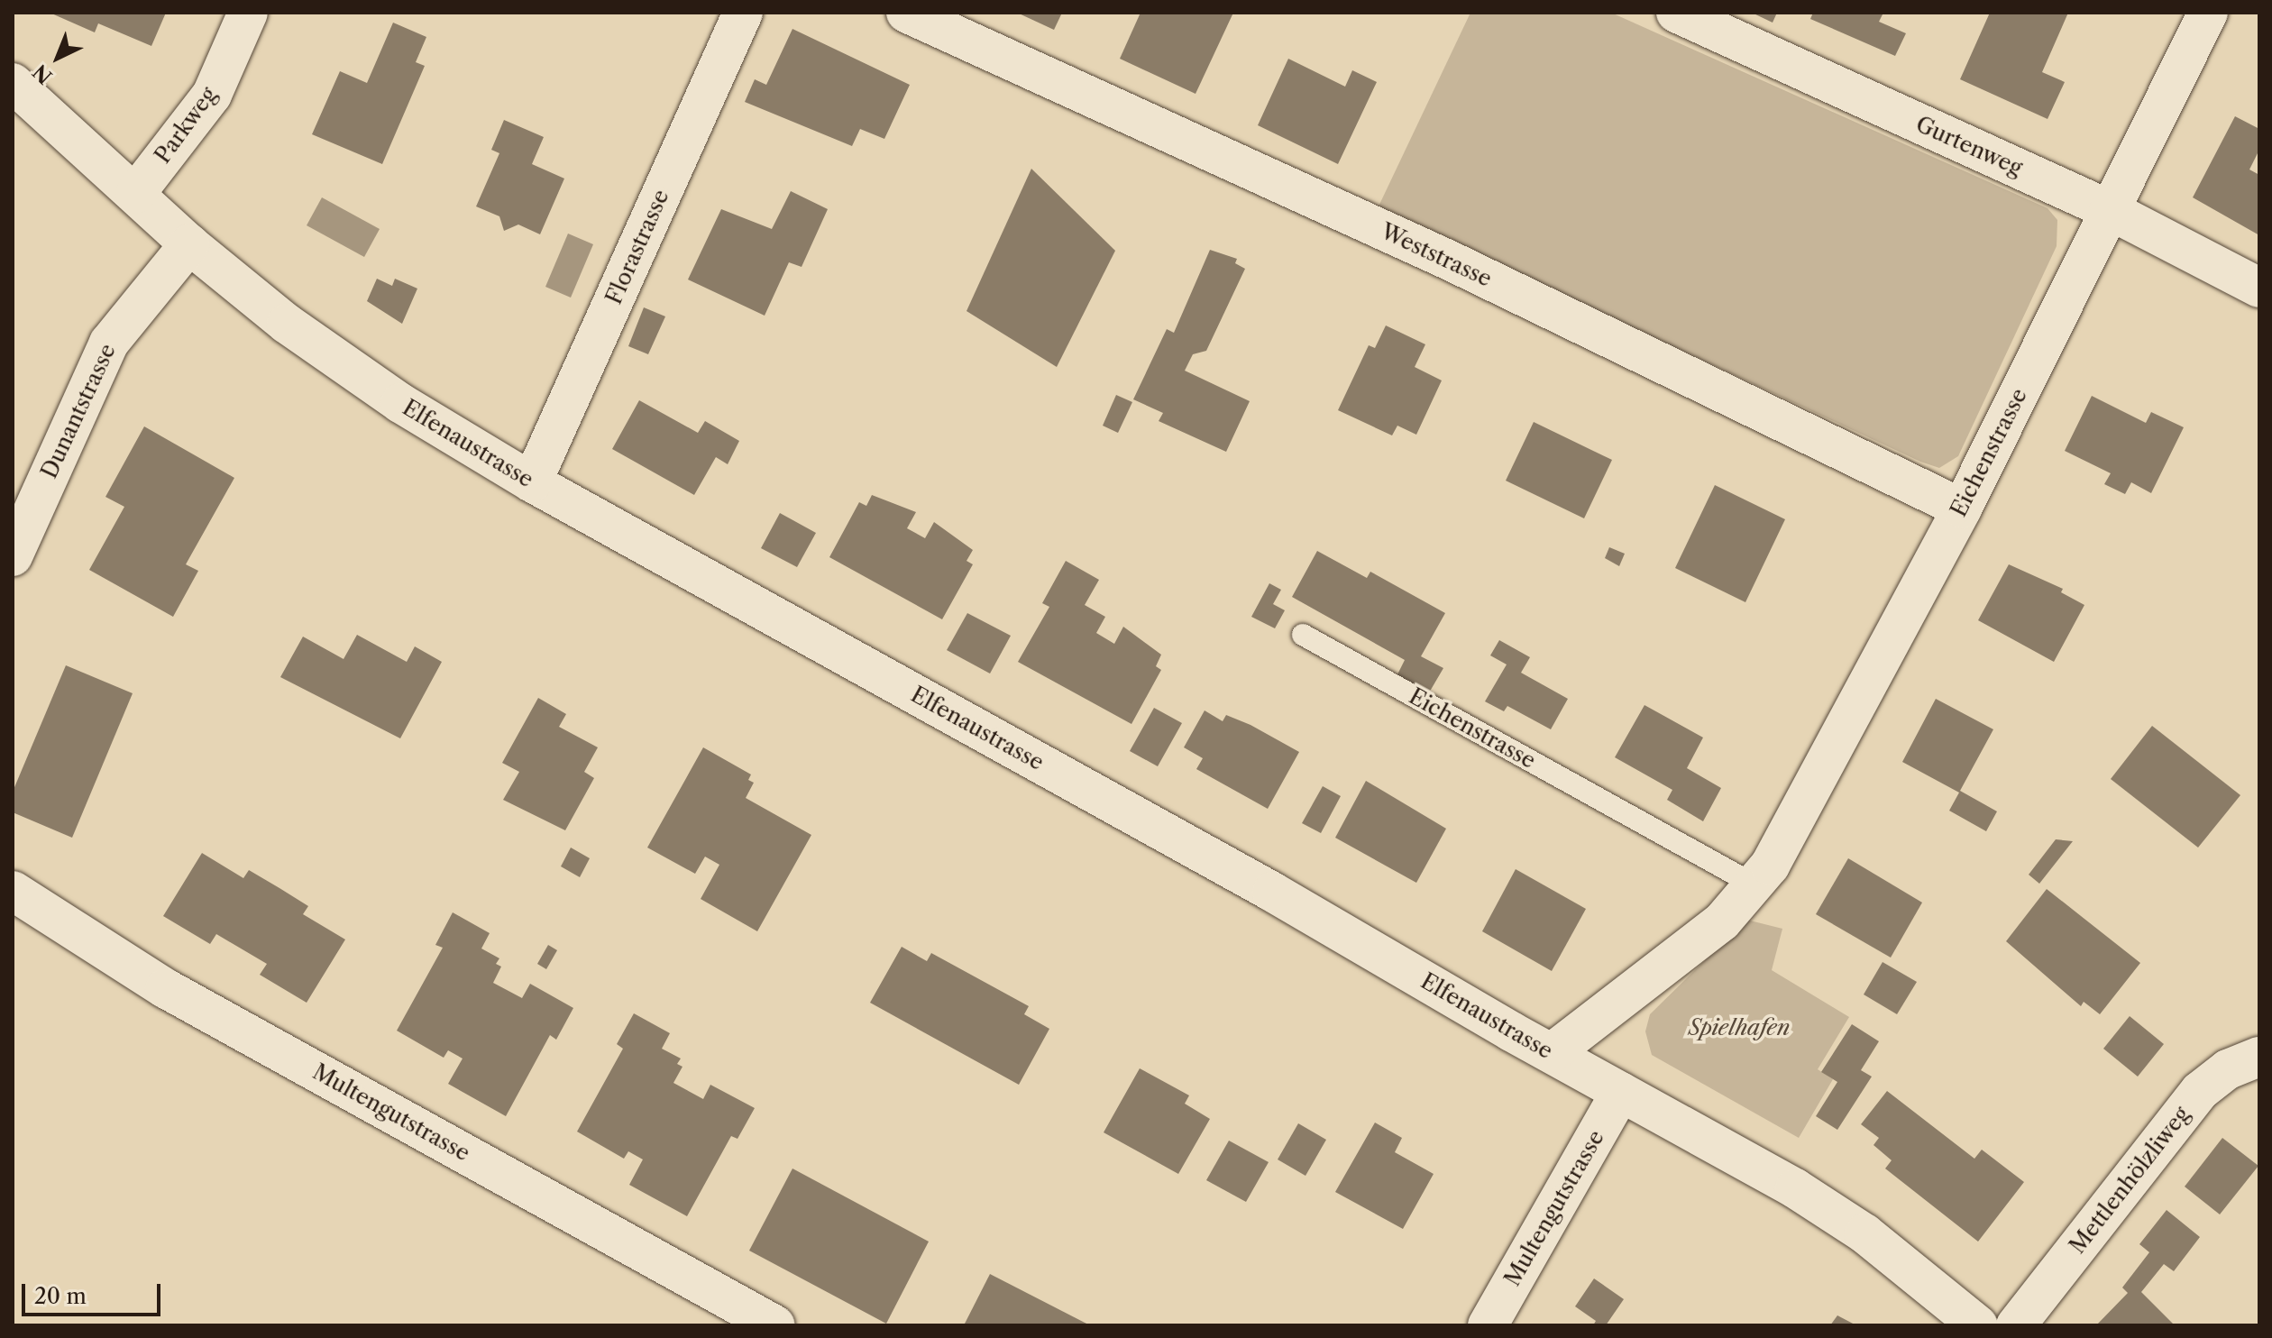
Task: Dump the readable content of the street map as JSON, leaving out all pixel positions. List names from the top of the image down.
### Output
{
  "streets": {
    "street": [
      "Parkweg",
      "Gurtenweg",
      "Florastrasse",
      "Weststrasse",
      "Dunantstrasse",
      "Elfenaustrasse",
      "Eichenstrasse",
      "Multengutstrasse",
      "Mettlenhölzliweg"
    ]
  },
  "crossings": [
    ["Parkweg", "Elfenaustrasse"],
    ["Gurtenweg", "Eichenstrasse"],
    ["Florastrasse", "Elfenaustrasse"],
    ["Weststrasse", "Eichenstrasse"],
    ["Dunantstrasse", "Elfenaustrasse"],
    ["Elfenaustrasse", "Eichenstrasse"],
    ["Elfenaustrasse", "Multengutstrasse"]
  ],
  "parks": ["Spielhafen"],
  "scale_bar": "20 m",
  "north": "bottom left"
}
